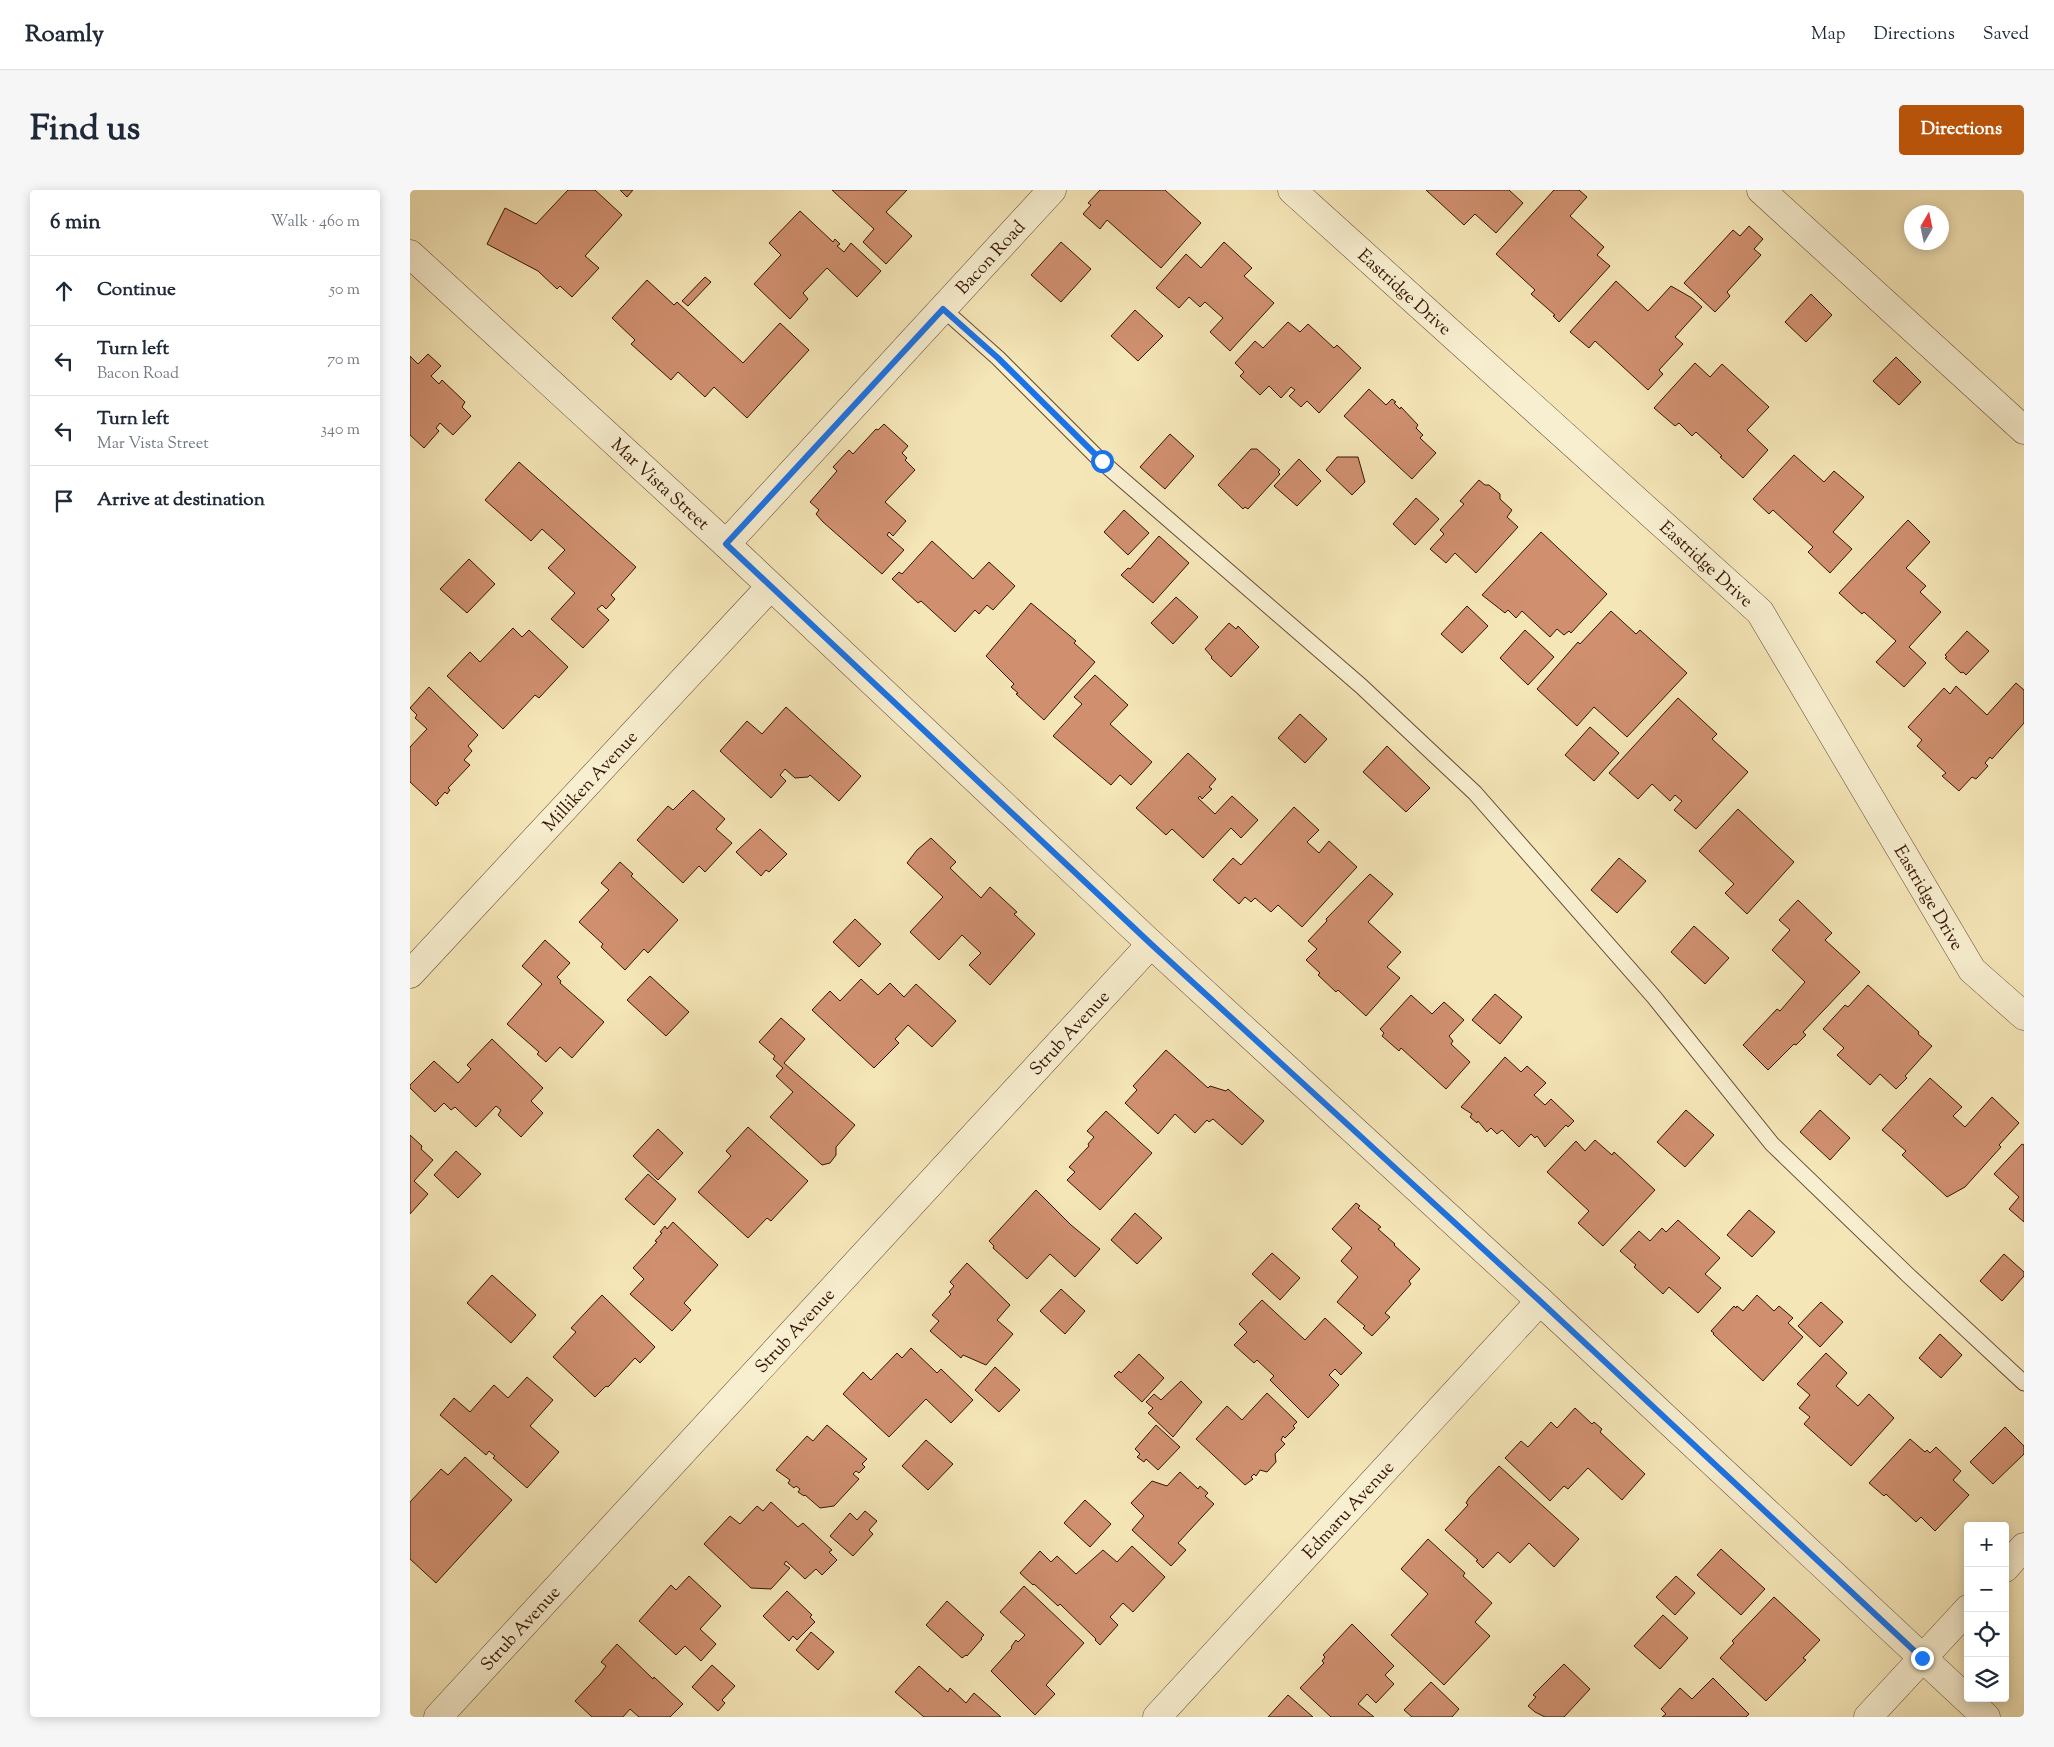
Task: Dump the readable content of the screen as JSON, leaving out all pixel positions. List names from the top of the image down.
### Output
{
  "streets": {
    "street": [
      "Bacon Road",
      "Eastridge Drive",
      "Mar Vista Street",
      "Milliken Avenue",
      "Strub Avenue",
      "Edmaru Avenue"
    ]
  },
  "crossings": [
    ["Bacon Road", "Mar Vista Street"],
    ["Mar Vista Street", "Milliken Avenue"],
    ["Mar Vista Street", "Strub Avenue"],
    ["Mar Vista Street", "Edmaru Avenue"]
  ],
  "north": "top",
  "page": {
    "header": "Roamly",
    "nav": ["Map", "Directions", "Saved"],
    "title": "Find us",
    "buttons": "Directions",
    "heading": ["6 min", "Walk · 460 m"],
    "list": [
      ["Continue", "50 m"],
      ["Turn left", "Bacon Road", "70 m"],
      ["Turn left", "Mar Vista Street", "340 m"],
      "Arrive at destination"
    ],
    "map_buttons": ["+", "−"]
  }
}
